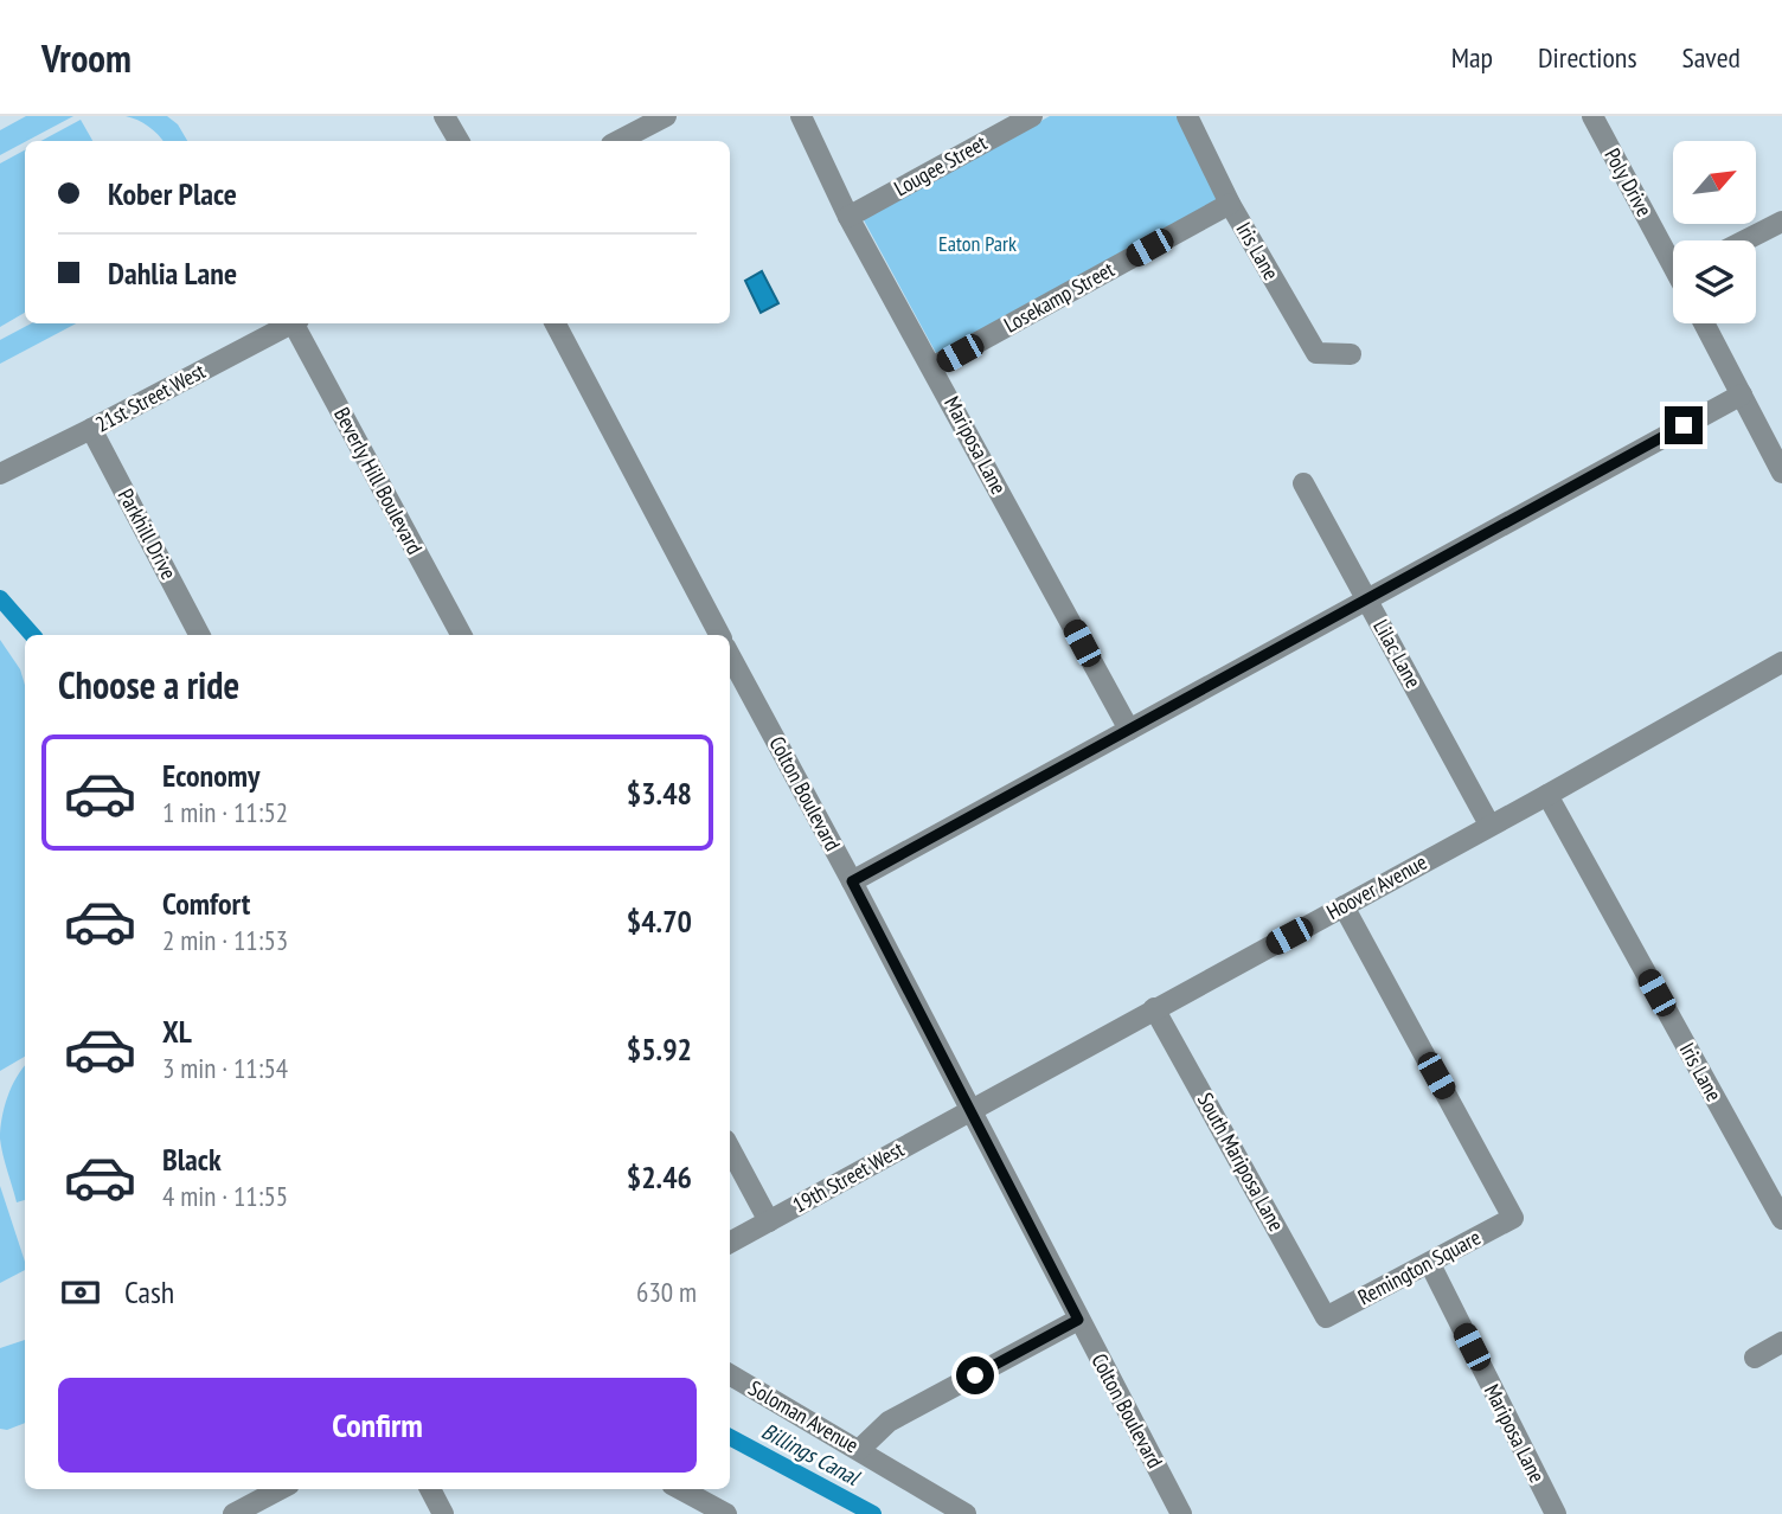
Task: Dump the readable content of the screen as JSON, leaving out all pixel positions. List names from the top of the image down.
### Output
{
  "streets": {
    "street": [
      "Lougee Street",
      "Poly Drive",
      "Iris Lane",
      "Losekamp Street",
      "21st Street West",
      "Mariposa Lane",
      "Beverly Hill Boulevard",
      "Parkhill Drive",
      "Lilac Lane",
      "Colton Boulevard",
      "Hoover Avenue",
      "South Mariposa Lane",
      "19th Street West",
      "Remington Square",
      "Soloman Avenue"
    ]
  },
  "crossings": [
    ["Lougee Street", "Mariposa Lane"],
    ["Iris Lane", "Losekamp Street"],
    ["Iris Lane", "Hoover Avenue"],
    ["Losekamp Street", "Mariposa Lane"],
    ["21st Street West", "Parkhill Drive"],
    ["Mariposa Lane", "Remington Square"],
    ["Lilac Lane", "Hoover Avenue"],
    ["Colton Boulevard", "Hoover Avenue"],
    ["Colton Boulevard", "19th Street West"],
    ["Hoover Avenue", "South Mariposa Lane"],
    ["Hoover Avenue", "19th Street West"],
    ["Hoover Avenue", "Remington Square"],
    ["South Mariposa Lane", "Remington Square"]
  ],
  "water": ["Billings Canal"],
  "parks": ["Eaton Park"],
  "north": "top right",
  "page": {
    "header": "Vroom",
    "nav": ["Map", "Directions", "Saved"],
    "banner": ["Kober Place", "Dahlia Lane"],
    "heading": "Choose a ride",
    "list": [
      {
        "name": "Economy",
        "note": "1 min · 11:52",
        "value": "$3.48"
      },
      {
        "name": "Comfort",
        "note": "2 min · 11:53",
        "value": "$4.70"
      },
      {
        "name": "XL",
        "note": "3 min · 11:54",
        "value": "$5.92"
      },
      {
        "name": "Black",
        "note": "4 min · 11:55",
        "value": "$2.46"
      }
    ],
    "pay": ["Cash", "630 m"],
    "buttons": "Confirm"
  }
}
